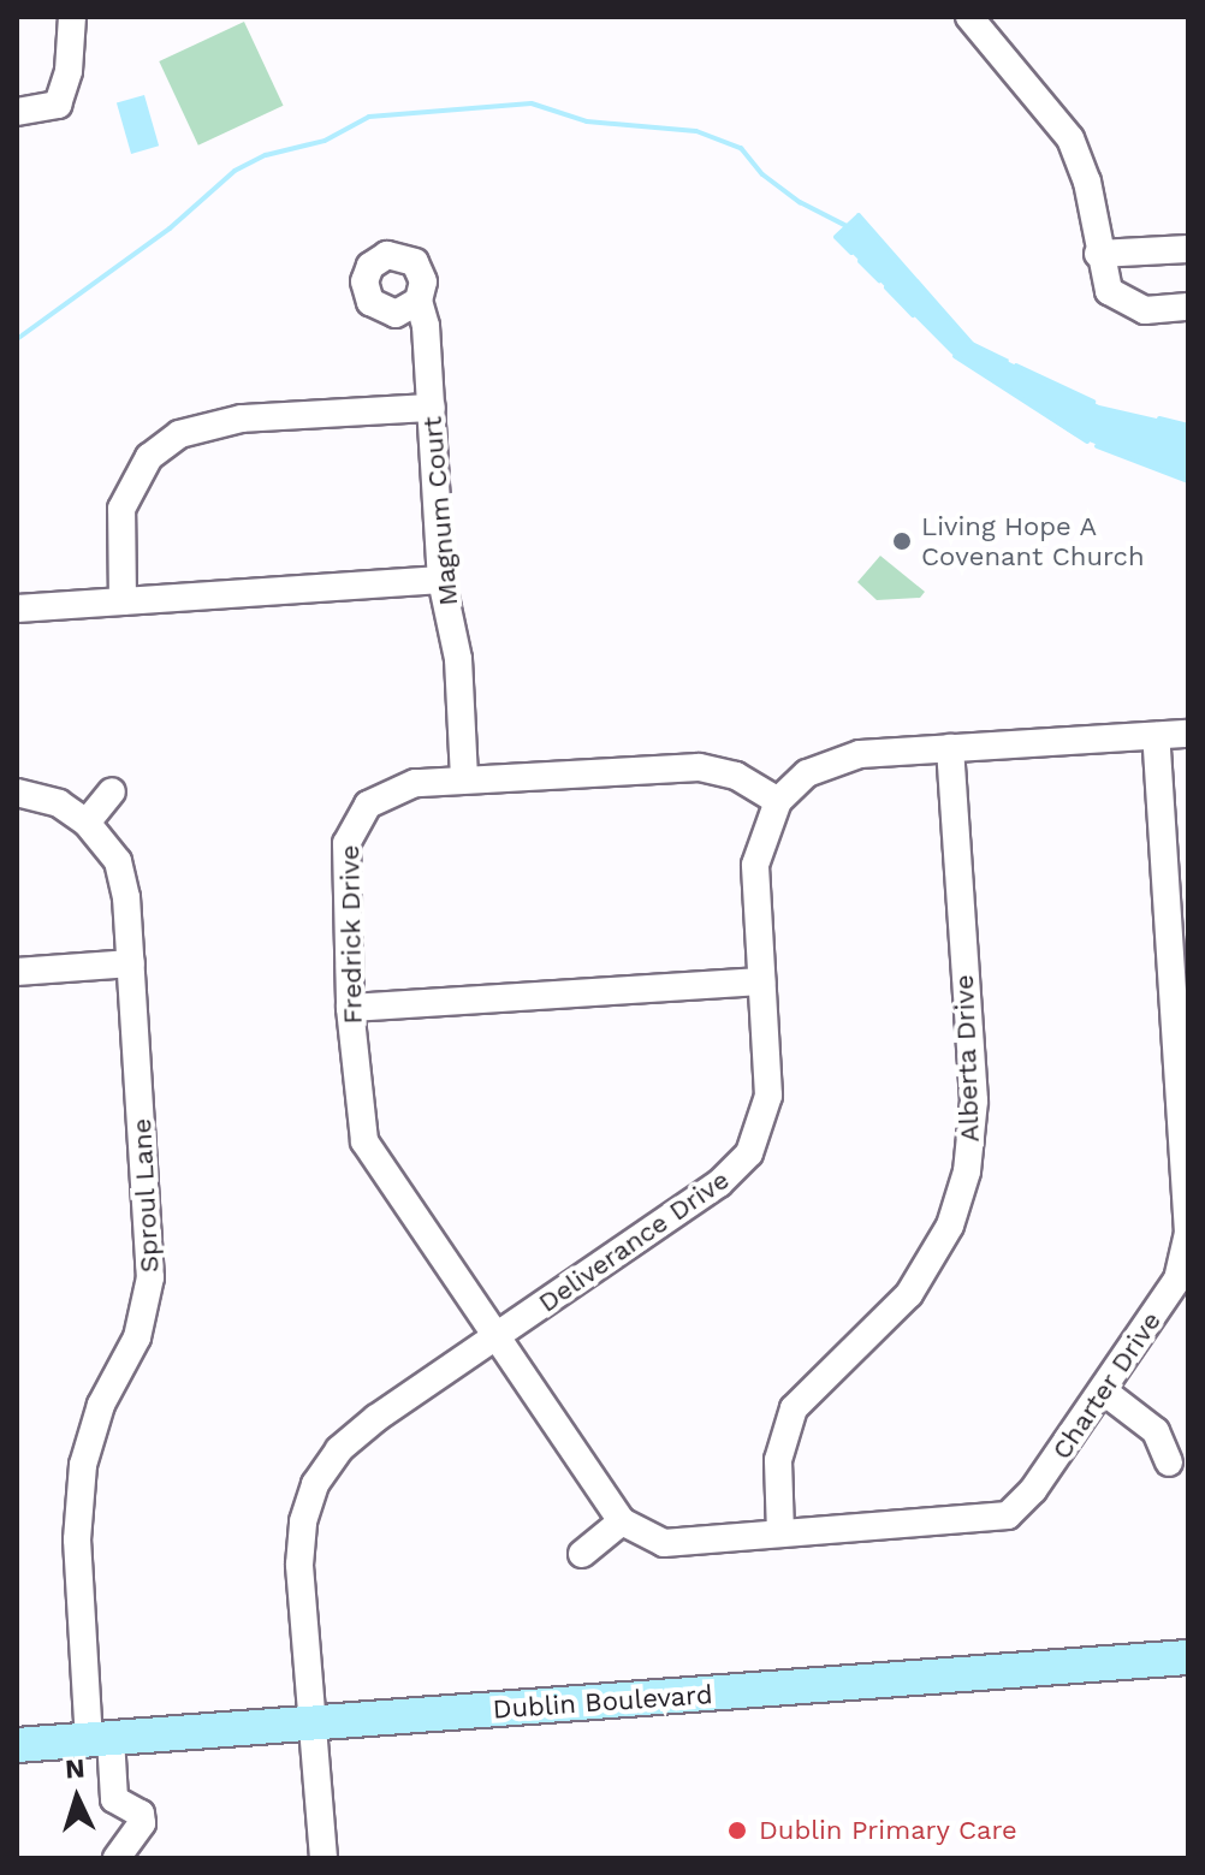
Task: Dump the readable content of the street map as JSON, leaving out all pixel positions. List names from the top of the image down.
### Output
{
  "streets": {
    "main road": ["Dublin Boulevard"],
    "street": [
      "Magnum Court",
      "Fredrick Drive",
      "Alberta Drive",
      "Sproul Lane",
      "Deliverance Drive",
      "Charter Drive"
    ]
  },
  "crossings": [
    ["Magnum Court", "Fredrick Drive"],
    ["Fredrick Drive", "Deliverance Drive"],
    ["Fredrick Drive", "Charter Drive"],
    ["Alberta Drive", "Deliverance Drive"],
    ["Alberta Drive", "Charter Drive"],
    ["Sproul Lane", "Dublin Boulevard"],
    ["Deliverance Drive", "Charter Drive"],
    ["Deliverance Drive", "Dublin Boulevard"]
  ],
  "places": ["Living Hope A Covenant Church", "Dublin Primary Care"],
  "north": "top"
}
